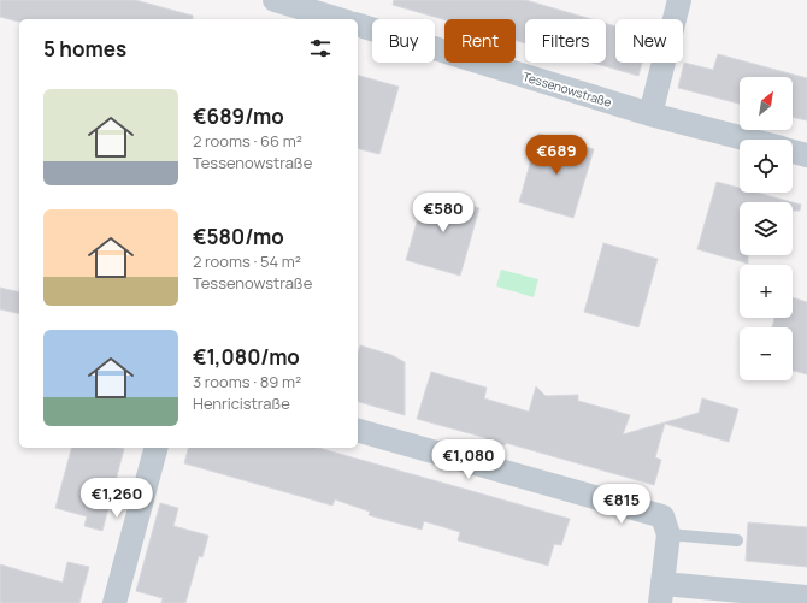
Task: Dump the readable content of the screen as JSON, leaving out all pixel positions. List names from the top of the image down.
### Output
{
  "streets": {
    "street": ["Tessenowstraße"]
  },
  "north": "top right",
  "page": {
    "chip": [
      "Buy",
      "Rent",
      "Filters",
      "New"
    ],
    "heading": "5 homes",
    "map_buttons": ["+", "−"],
    "list": [
      {
        "name": "€689/mo",
        "note": "2 rooms · 66 m² · Tessenowstraße"
      },
      {
        "name": "€580/mo",
        "note": "2 rooms · 54 m² · Tessenowstraße"
      },
      {
        "name": "€1,080/mo",
        "note": "3 rooms · 89 m² · Henricistraße"
      }
    ],
    "price": [
      "€689",
      "€580",
      "€1,080",
      "€1,260",
      "€815"
    ]
  }
}
